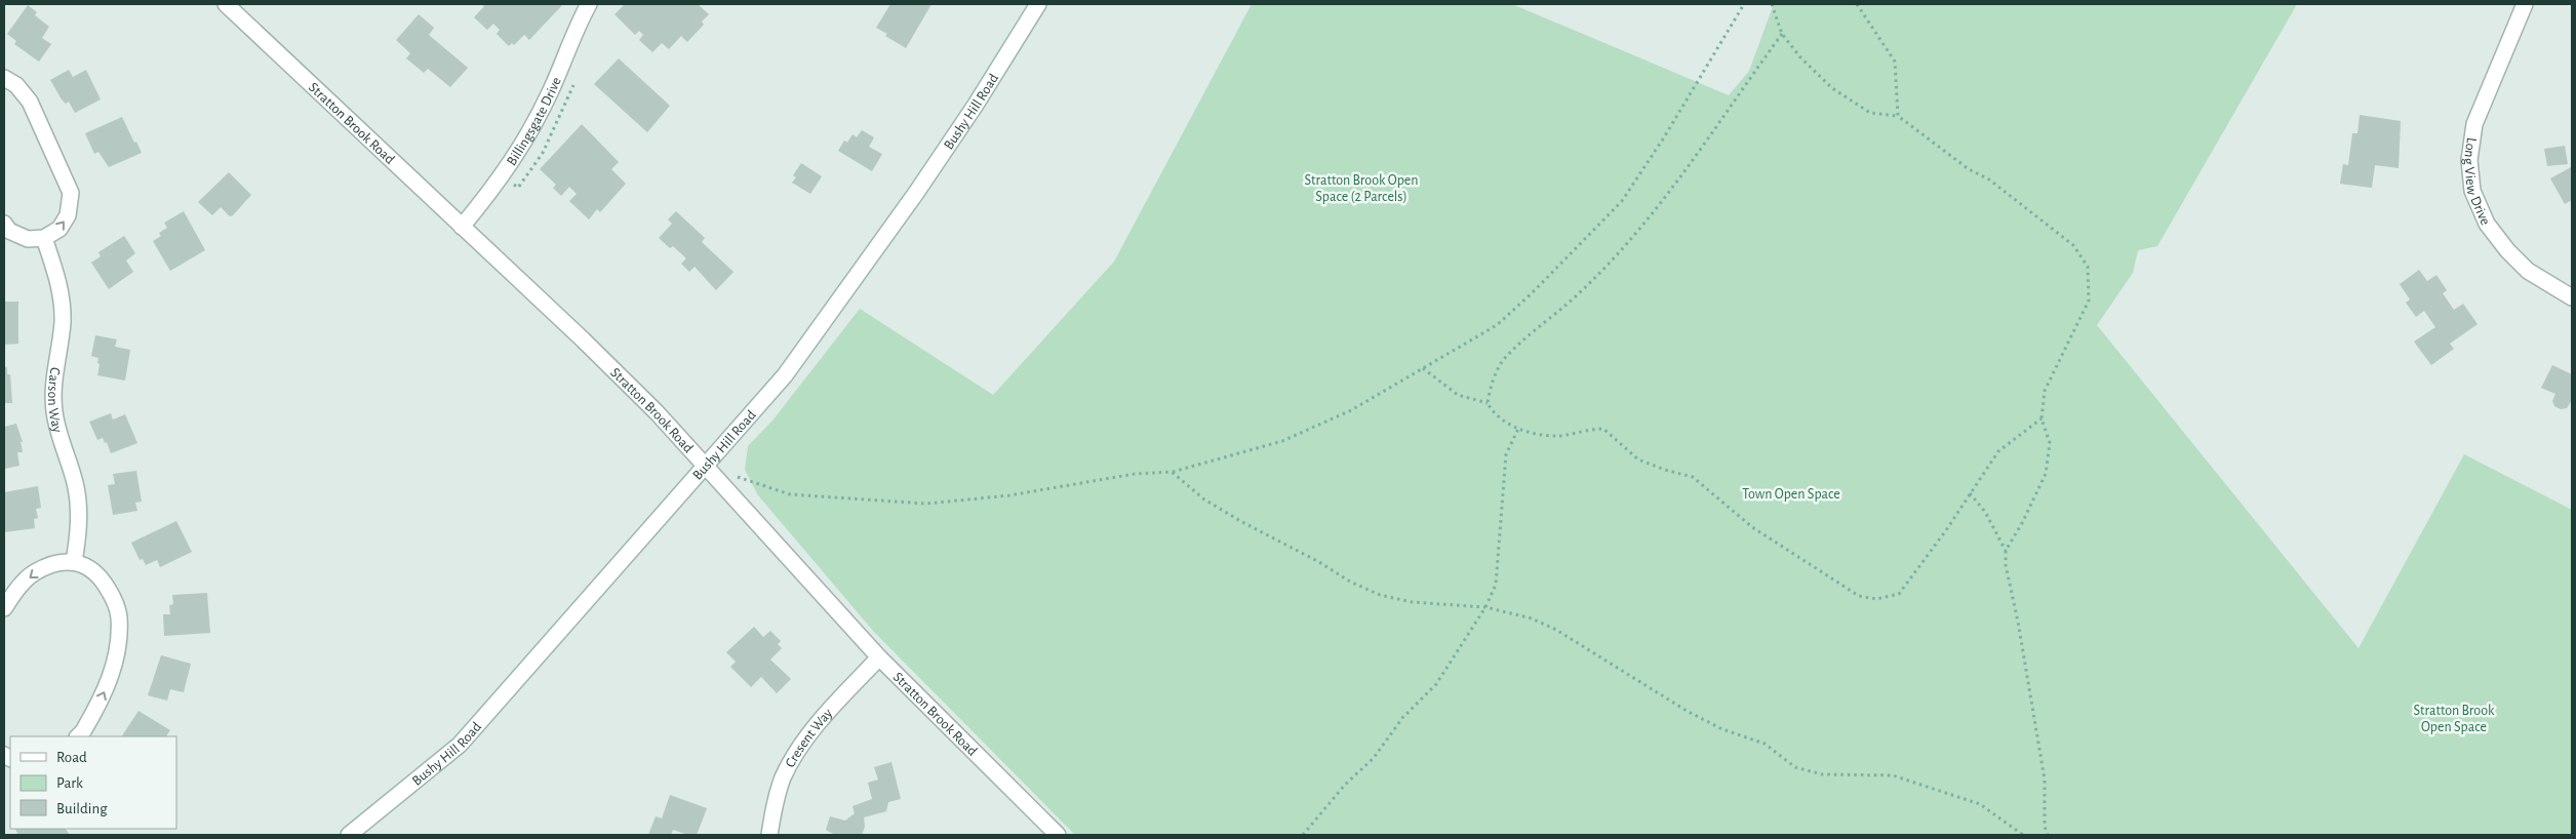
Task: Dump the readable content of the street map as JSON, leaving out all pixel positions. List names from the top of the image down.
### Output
{
  "streets": {
    "street": [
      "Bushy Hill Road",
      "Billingsgate Drive",
      "Stratton Brook Road",
      "Long View Drive",
      "Carson Way",
      "Cresent Way"
    ]
  },
  "crossings": [
    ["Bushy Hill Road", "Stratton Brook Road"],
    ["Billingsgate Drive", "Stratton Brook Road"],
    ["Stratton Brook Road", "Cresent Way"]
  ],
  "parks": ["Stratton Brook Open Space (2 Parcels)", "Town Open Space", "Stratton Brook Open Space"],
  "legend": ["Road", "Park", "Building"]
}
